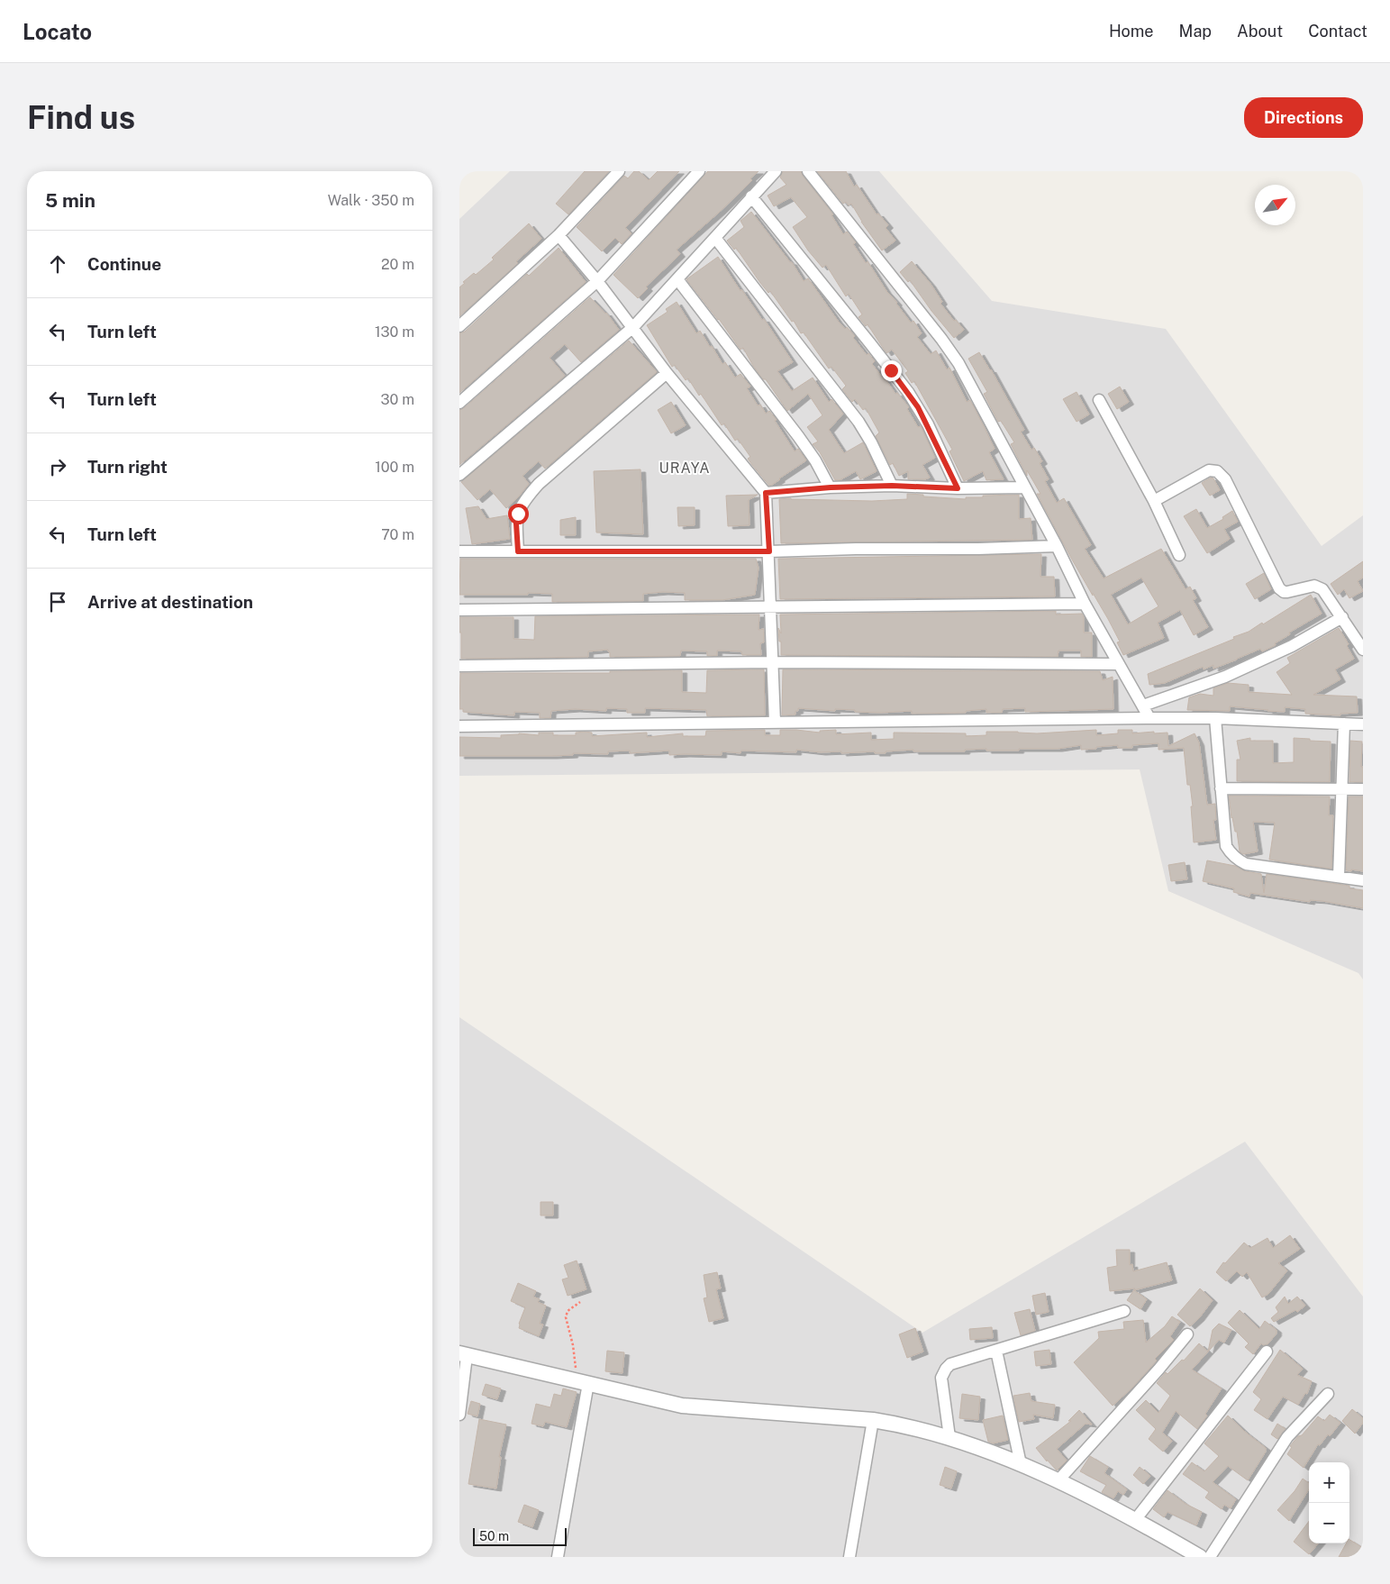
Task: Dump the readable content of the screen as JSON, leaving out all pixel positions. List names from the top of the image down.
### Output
{
  "districts": ["URAYA"],
  "scale_bar": "50 m",
  "north": "top right",
  "page": {
    "header": "Locato",
    "nav": [
      "Home",
      "Map",
      "About",
      "Contact"
    ],
    "buttons": "Directions",
    "title": "Find us",
    "heading": ["5 min", "Walk · 350 m"],
    "list": [
      ["Continue", "20 m"],
      ["Turn left", "130 m"],
      ["Turn left", "30 m"],
      ["Turn right", "100 m"],
      ["Turn left", "70 m"],
      "Arrive at destination"
    ],
    "map_buttons": ["+", "−"],
    "scale": "50 m"
  }
}
